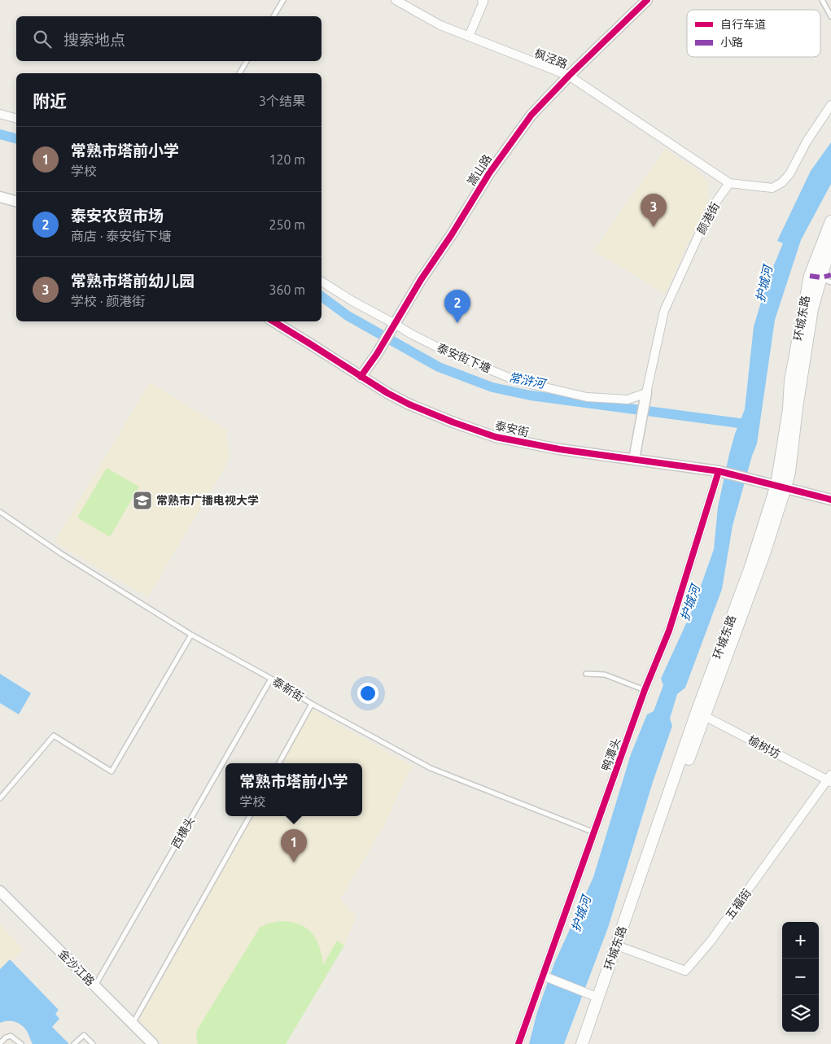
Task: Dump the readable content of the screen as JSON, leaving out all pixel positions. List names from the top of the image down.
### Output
{
  "streets": {
    "main road": ["环城东路"],
    "street": [
      "枫泾路",
      "嵩山路",
      "颜港街",
      "泰安街下塘",
      "泰安街",
      "榆树坊",
      "鸭潭头",
      "五福街",
      "金沙江路"
    ],
    "lane": ["泰新街", "西横头"]
  },
  "crossings": [
    ["枫泾路", "嵩山路"],
    ["枫泾路", "颜港街"],
    ["嵩山路", "泰安街下塘"],
    ["嵩山路", "泰安街"],
    ["颜港街", "泰安街下塘"],
    ["环城东路", "泰安街"],
    ["环城东路", "榆树坊"],
    ["环城东路", "五福街"],
    ["泰安街", "鸭潭头"],
    ["泰新街", "鸭潭头"],
    ["泰新街", "西横头"],
    ["榆树坊", "五福街"],
    ["西横头", "金沙江路"]
  ],
  "water": ["护城河", "常浒河"],
  "places": {
    "school or university": ["常熟市广播电视大学"]
  },
  "legend": ["自行车道", "小路"],
  "page": {
    "search": "搜索地点",
    "heading": ["附近", "3个结果"],
    "list": [
      {
        "mark": "1",
        "name": "常熟市塔前小学",
        "note": "学校",
        "value": "120 m"
      },
      {
        "mark": "2",
        "name": "泰安农贸市场",
        "note": "商店 · 泰安街下塘",
        "value": "250 m"
      },
      {
        "mark": "3",
        "name": "常熟市塔前幼儿园",
        "note": "学校 · 颜港街",
        "value": "360 m"
      }
    ],
    "pins": ["3", "2", "1"],
    "popup": ["常熟市塔前小学", "学校"],
    "map_buttons": ["+", "−"]
  }
}
